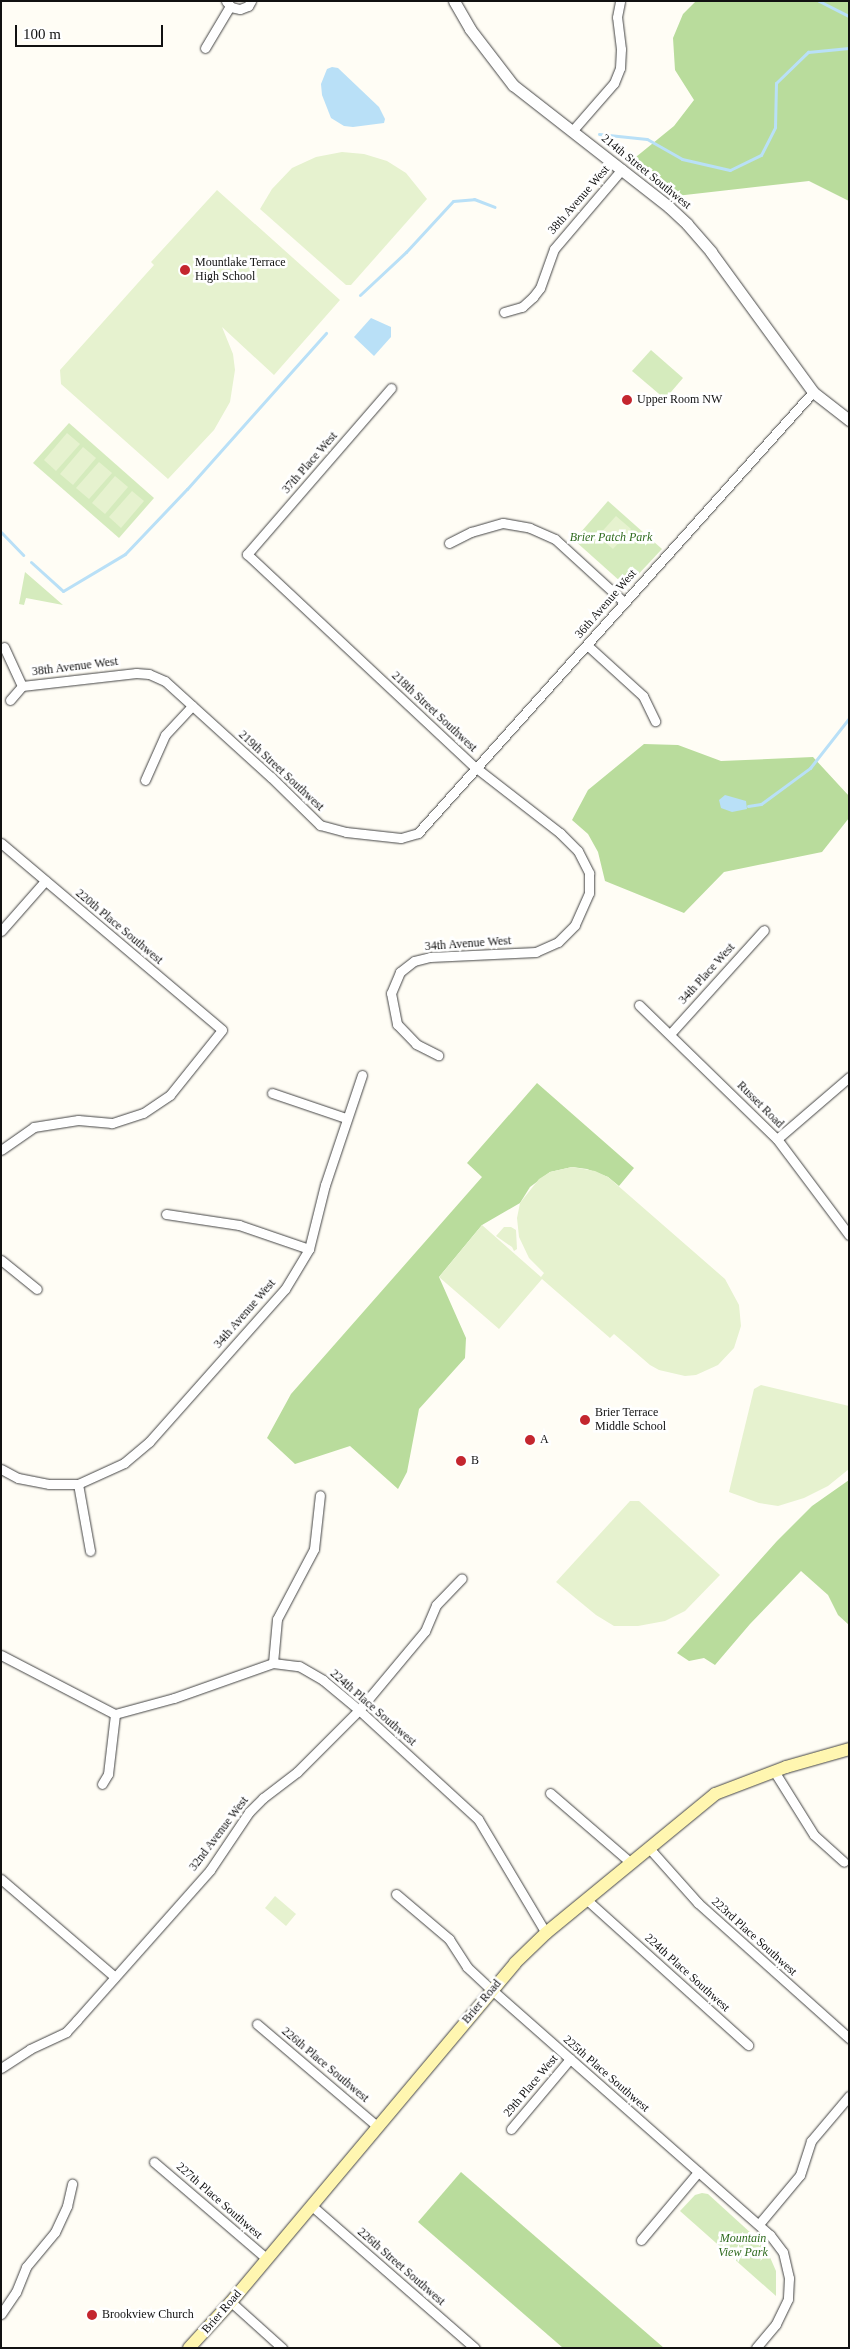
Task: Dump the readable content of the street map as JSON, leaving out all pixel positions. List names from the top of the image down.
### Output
{
  "streets": {
    "main road": ["Brier Road"],
    "street": [
      "214th Street Southwest",
      "38th Avenue West",
      "37th Place West",
      "36th Avenue West",
      "218th Street Southwest",
      "219th Street Southwest",
      "220th Place Southwest",
      "34th Avenue West",
      "34th Place West",
      "Russet Road",
      "224th Place Southwest",
      "32nd Avenue West",
      "223rd Place Southwest",
      "226th Place Southwest",
      "225th Place Southwest",
      "29th Place West",
      "227th Place Southwest",
      "226th Street Southwest"
    ]
  },
  "crossings": [
    ["214th Street Southwest", "38th Avenue West"],
    ["214th Street Southwest", "36th Avenue West"],
    ["38th Avenue West", "219th Street Southwest"],
    ["37th Place West", "218th Street Southwest"],
    ["36th Avenue West", "218th Street Southwest"],
    ["36th Avenue West", "219th Street Southwest"],
    ["218th Street Southwest", "34th Avenue West"],
    ["34th Place West", "Russet Road"],
    ["224th Place Southwest", "32nd Avenue West"],
    ["224th Place Southwest", "Brier Road"],
    ["223rd Place Southwest", "Brier Road"],
    ["Brier Road", "226th Place Southwest"],
    ["Brier Road", "225th Place Southwest"],
    ["Brier Road", "227th Place Southwest"],
    ["Brier Road", "226th Street Southwest"],
    ["225th Place Southwest", "29th Place West"]
  ],
  "parks": ["Brier Patch Park", "Mountain View Park"],
  "places": [
    "Mountlake Terrace High School",
    "Upper Room NW",
    "Brier Terrace Middle School",
    "A",
    "B",
    "Brookview Church"
  ],
  "scale_bar": "100 m"
}
